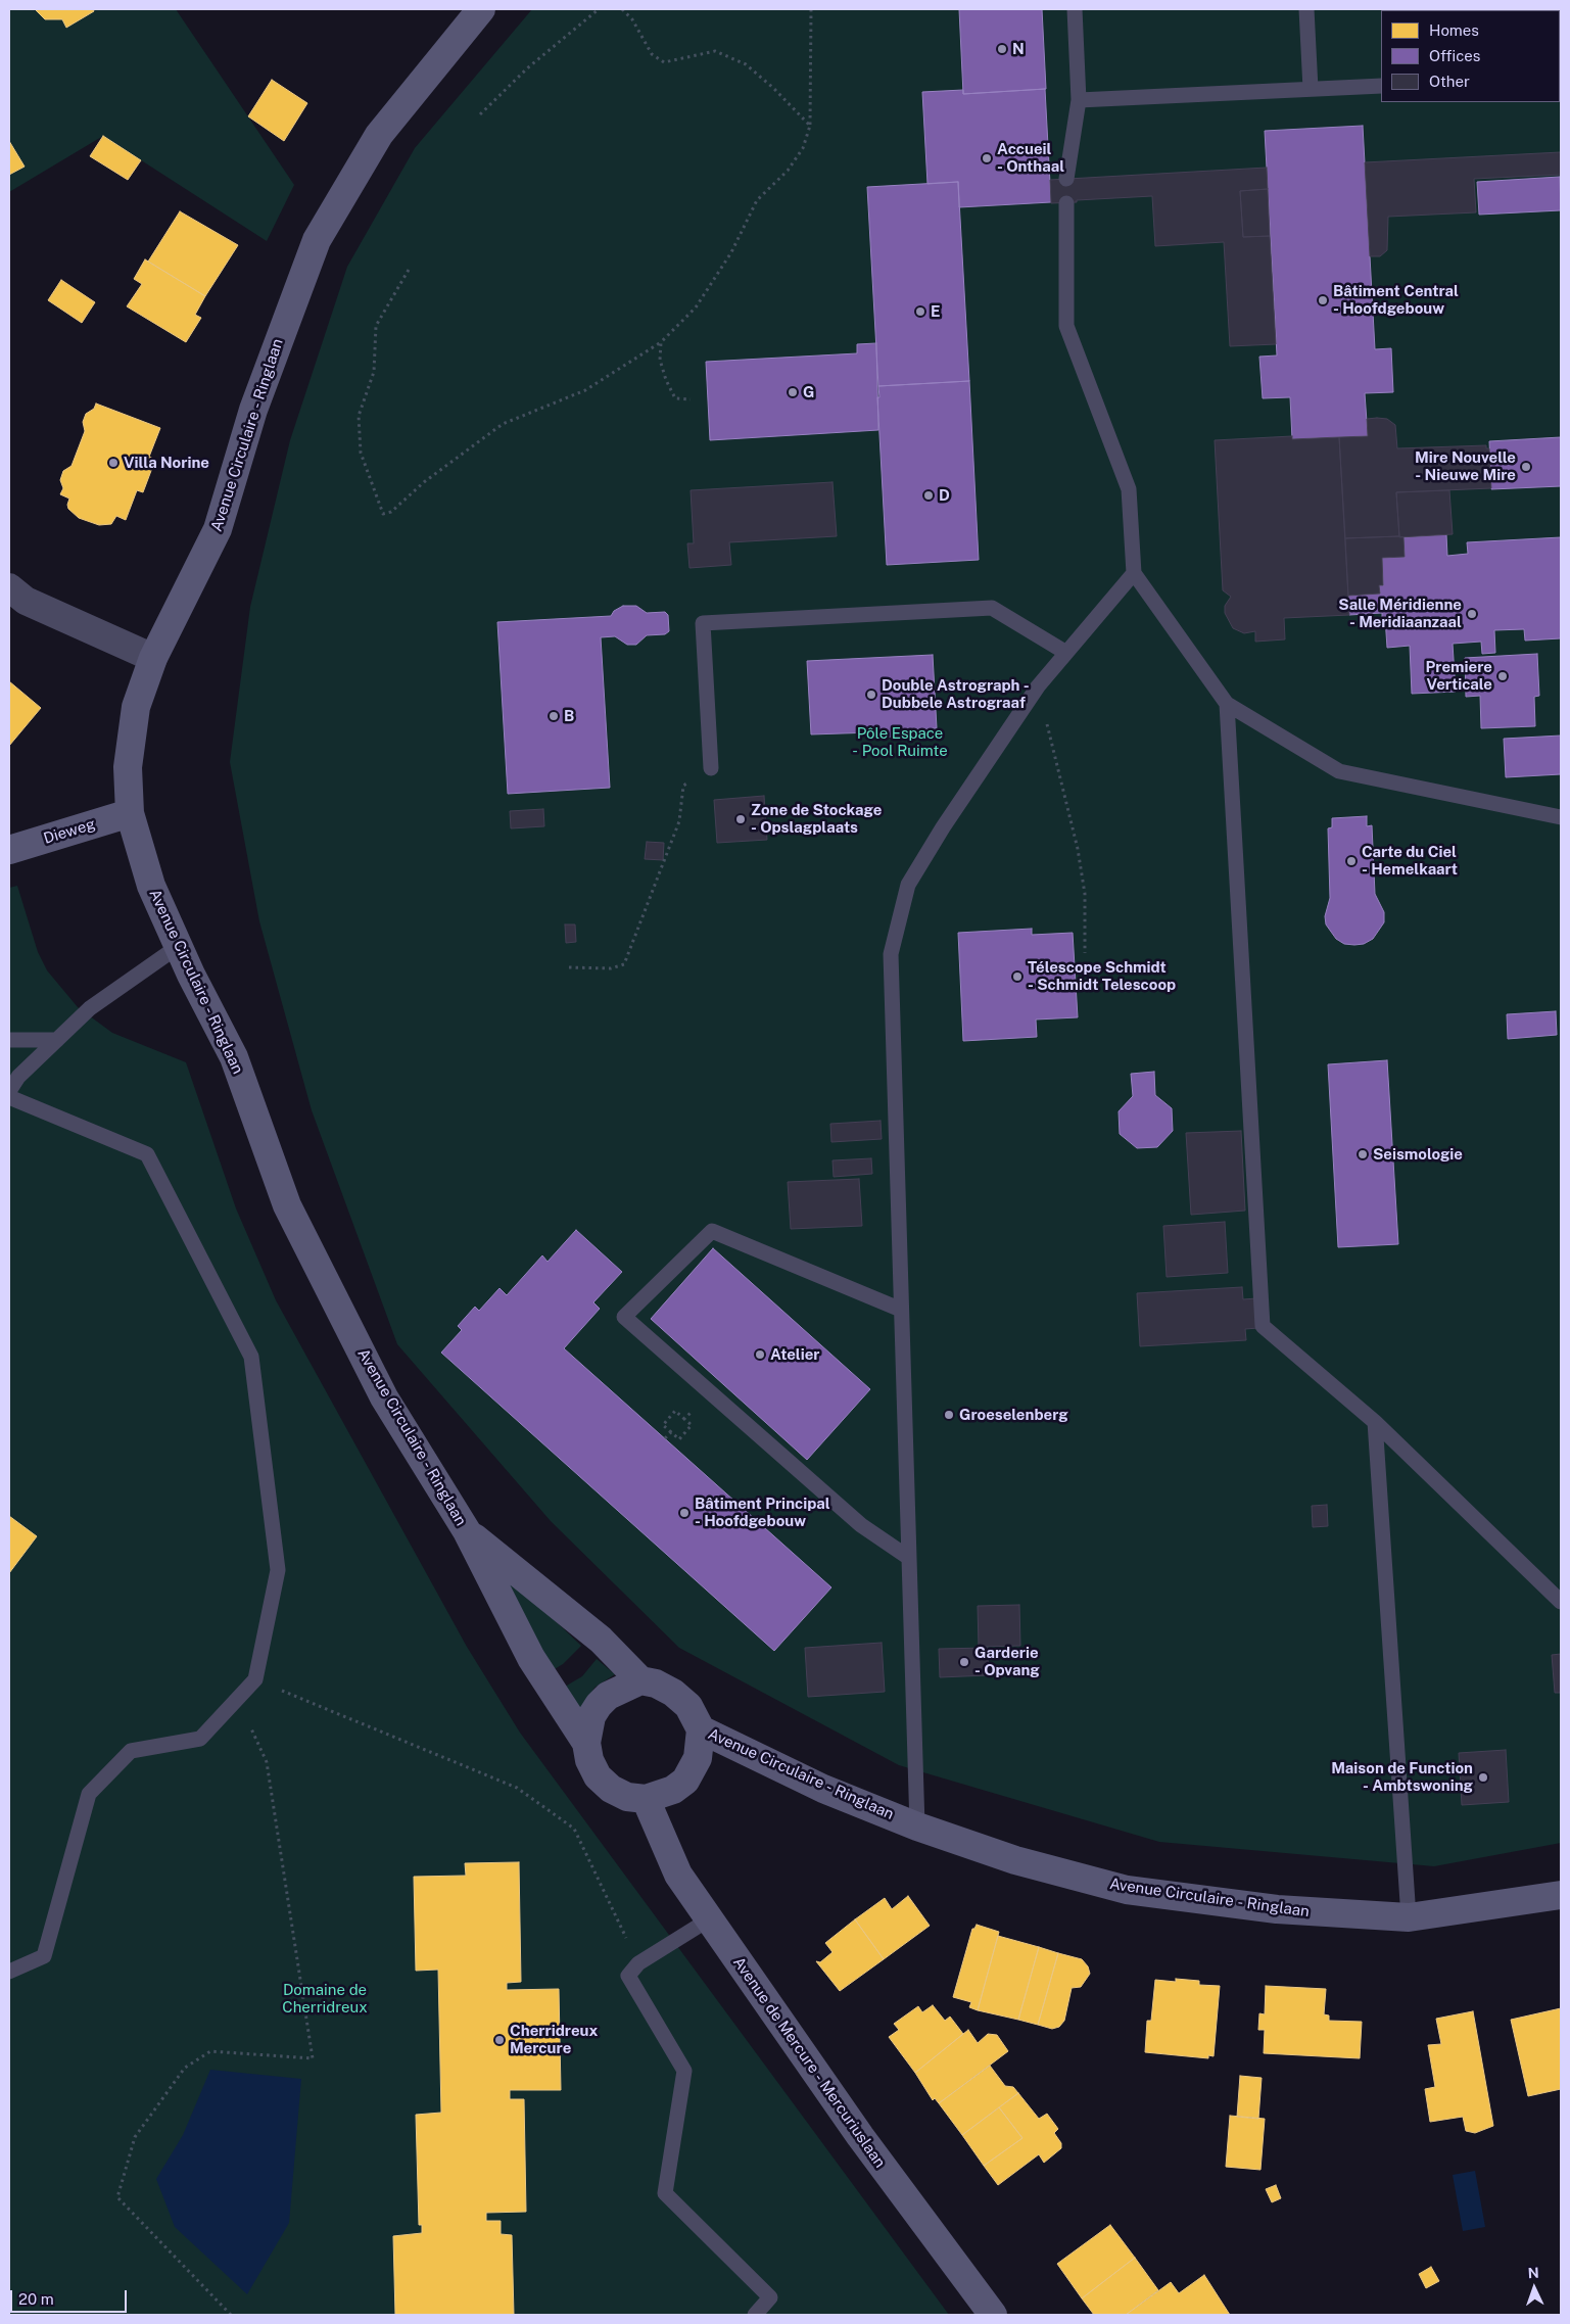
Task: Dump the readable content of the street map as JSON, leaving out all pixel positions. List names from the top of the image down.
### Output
{
  "streets": {
    "street": ["Avenue Circulaire - Ringlaan", "Dieweg", "Avenue de Mercure - Mercuriuslaan"]
  },
  "crossings": [
    ["Avenue Circulaire - Ringlaan", "Dieweg"],
    ["Avenue Circulaire - Ringlaan", "Avenue de Mercure - Mercuriuslaan"]
  ],
  "parks": ["Pôle Espace - Pool Ruimte", "Domaine de Cherridreux"],
  "places": [
    "N",
    "Accueil - Onthaal",
    "Bâtiment Central - Hoofdgebouw",
    "E",
    "G",
    "Villa Norine",
    "Mire Nouvelle - Nieuwe Mire",
    "D",
    "Salle Méridienne - Meridiaanzaal",
    "Premiere Verticale",
    "Double Astrograph - Dubbele Astrograaf",
    "B",
    "Zone de Stockage - Opslagplaats",
    "Carte du Ciel - Hemelkaart",
    "Télescope Schmidt - Schmidt Telescoop",
    "Seismologie",
    "Atelier",
    "Groeselenberg",
    "Bâtiment Principal - Hoofdgebouw",
    "Garderie - Opvang",
    "Maison de Function - Ambtswoning",
    "Cherridreux Mercure"
  ],
  "legend": ["Homes", "Offices", "Other"],
  "scale_bar": "20 m",
  "north": "top"
}
